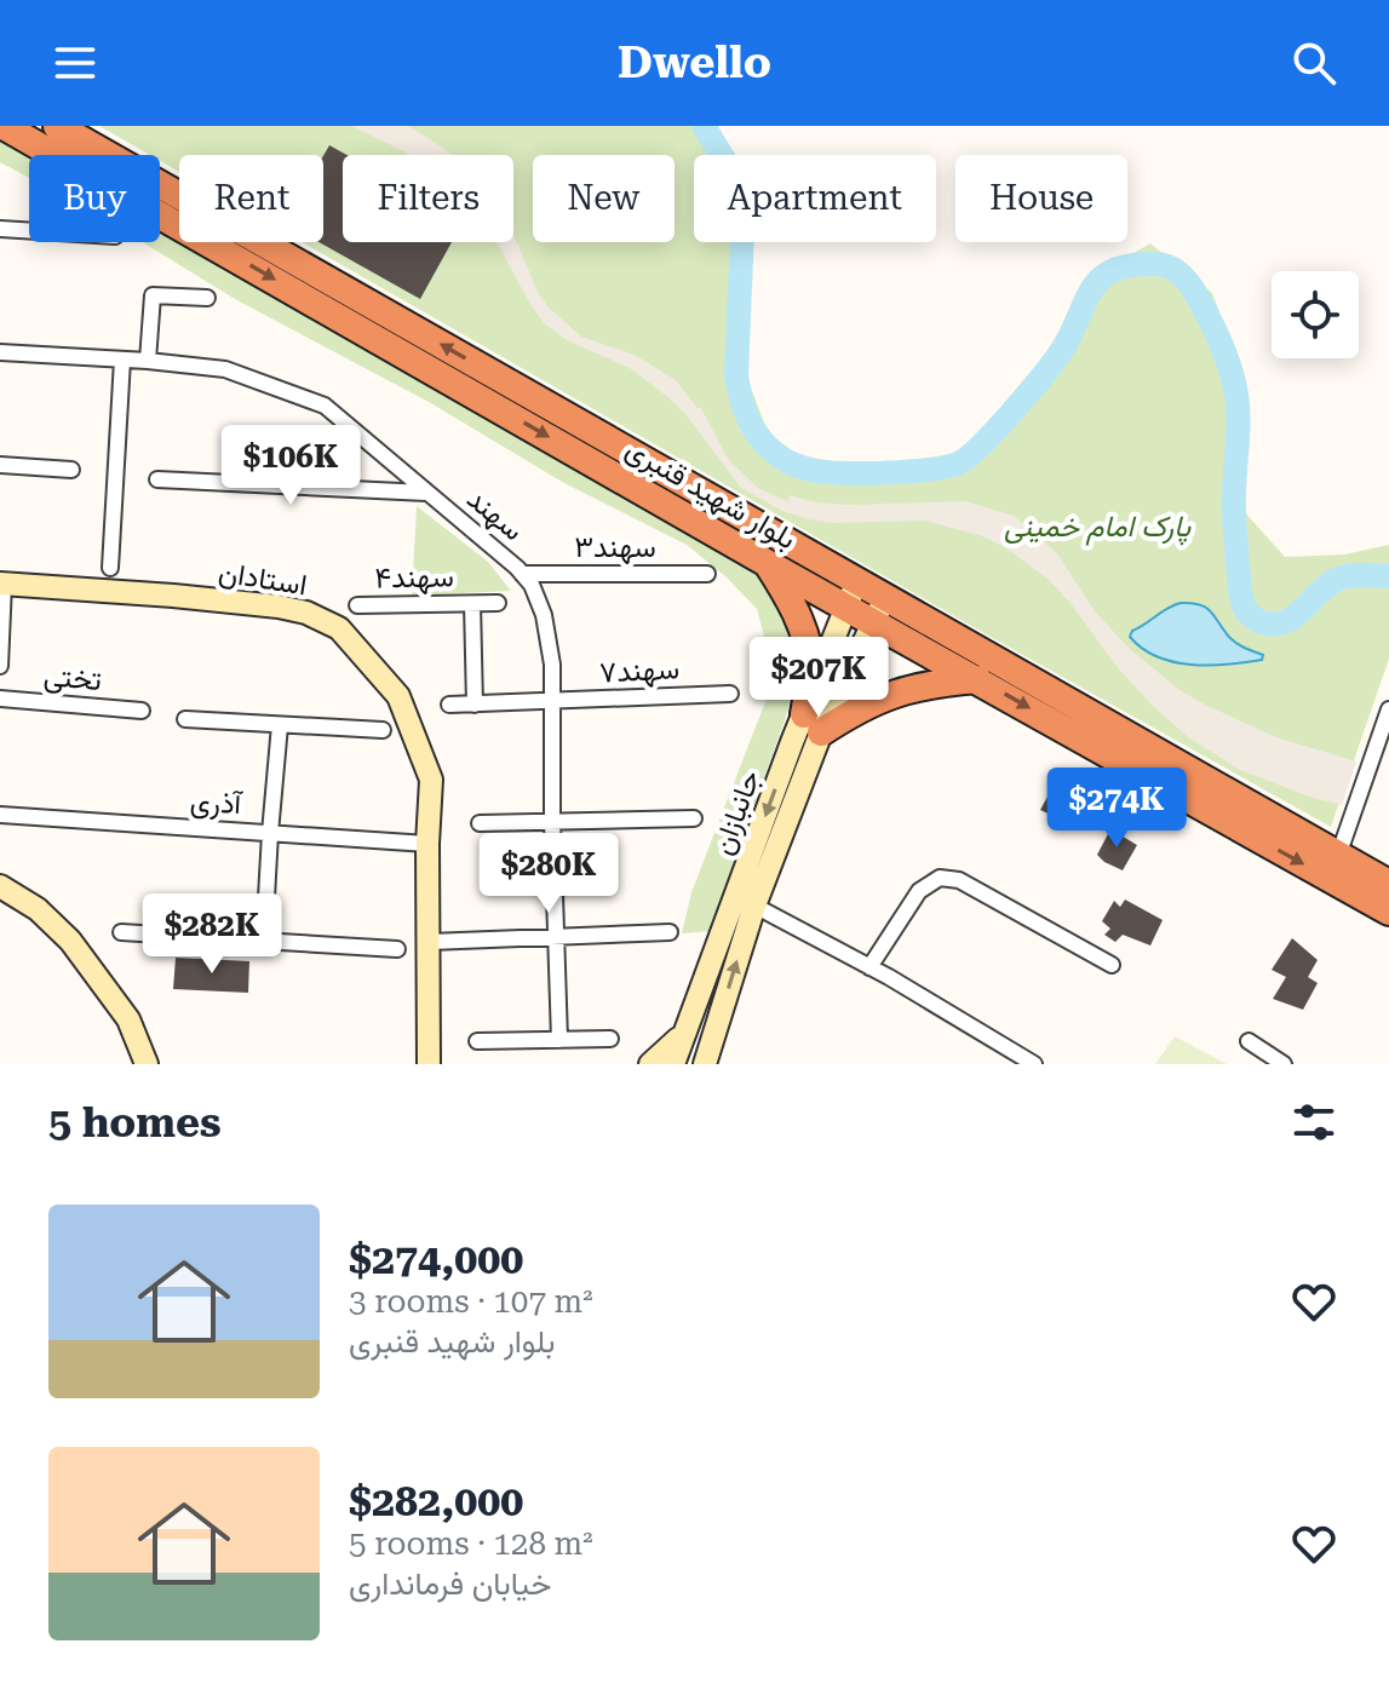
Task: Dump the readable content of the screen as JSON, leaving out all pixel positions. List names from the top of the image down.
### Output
{
  "streets": {
    "highway": ["بلوار شهید قنبری"],
    "main road": ["استادان", "جانبازان"],
    "street": [
      "سهند",
      "سهند۳",
      "سهند۴",
      "سهند۷",
      "تختی",
      "آذری"
    ]
  },
  "crossings": [
    ["بلوار شهید قنبری", "جانبازان"],
    ["سهند", "سهند۳"],
    ["سهند", "سهند۷"],
    ["استادان", "آذری"]
  ],
  "parks": ["پارک امام خمینی"],
  "page": {
    "header": "Dwello",
    "chip": [
      "Buy",
      "Rent",
      "Filters",
      "New",
      "Apartment",
      "House"
    ],
    "price": [
      "$106K",
      "$207K",
      "$274K",
      "$280K",
      "$282K"
    ],
    "heading": "5 homes",
    "list": [
      {
        "name": "$274,000",
        "note": "3 rooms · 107 m² · بلوار شهید قنبری"
      },
      {
        "name": "$282,000",
        "note": "5 rooms · 128 m² · خیابان فرمانداری"
      }
    ]
  }
}
